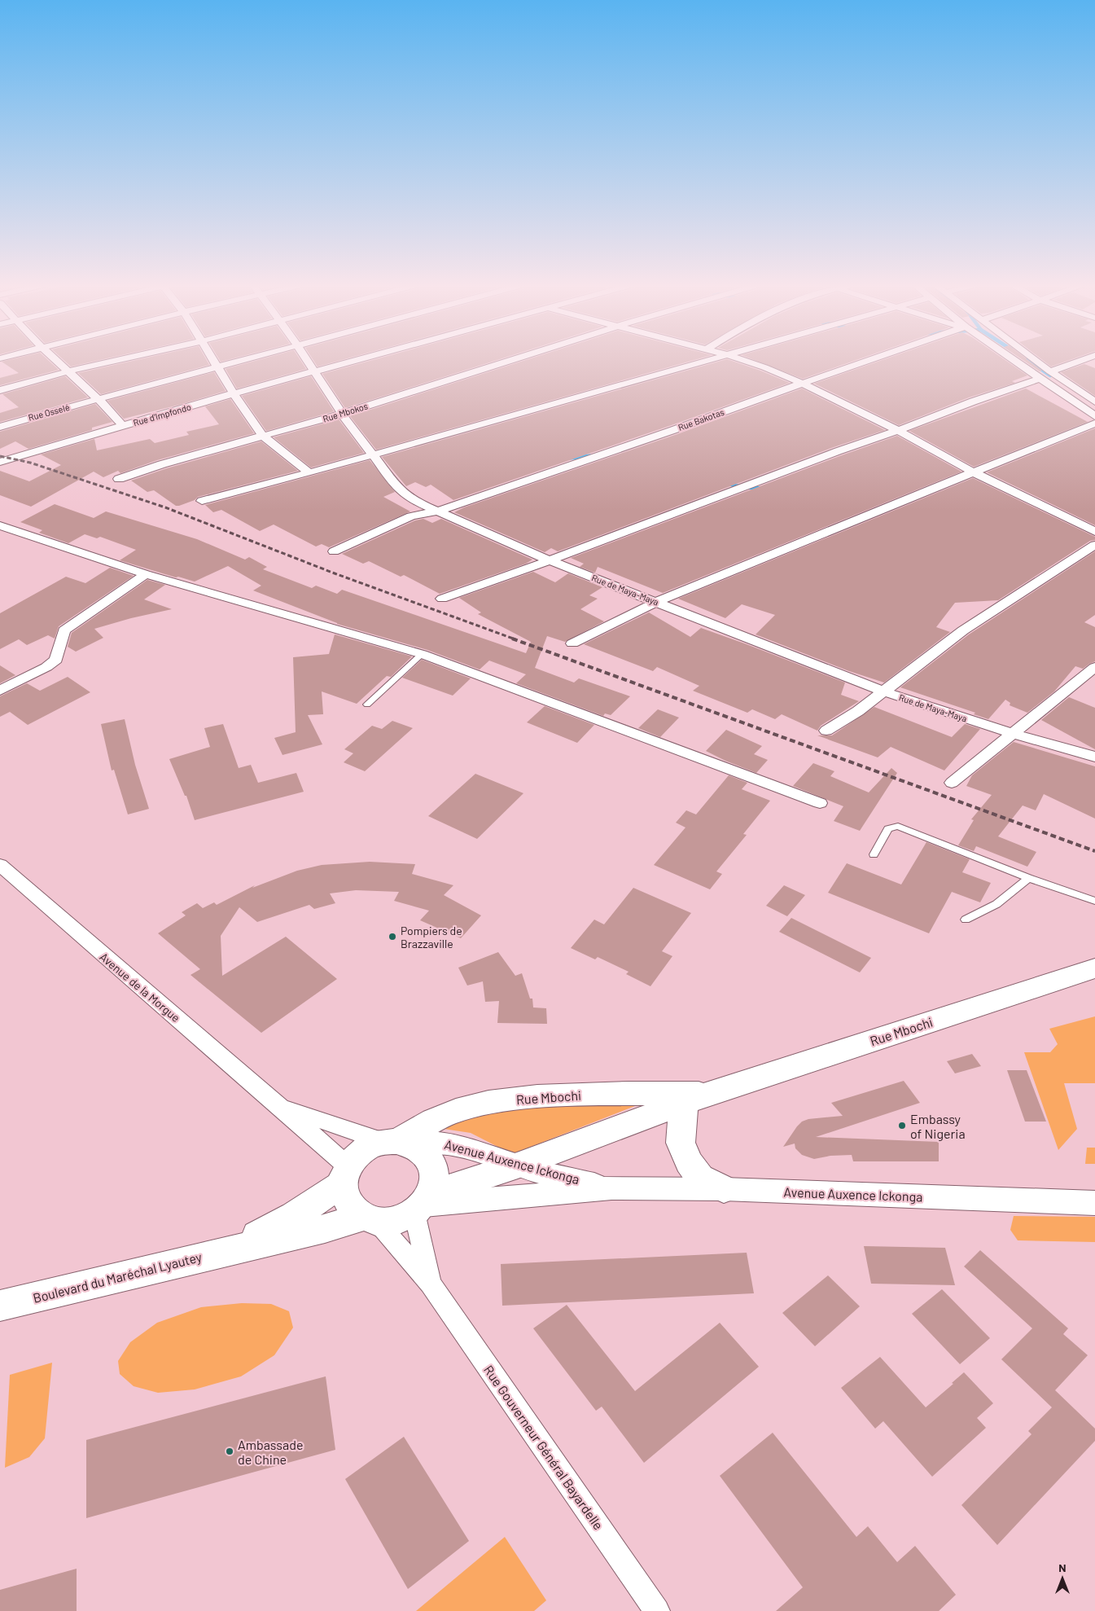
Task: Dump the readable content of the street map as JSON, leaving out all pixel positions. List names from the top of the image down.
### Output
{
  "streets": {
    "main road": ["Rue Mbochi", "Boulevard du Maréchal Lyautey"],
    "street": [
      "Rue Osselé",
      "Rue Mbokos",
      "Rue d'Impfondo",
      "Rue Bakotas",
      "Rue de Maya-Maya",
      "Avenue de la Morgue",
      "Avenue Auxence Ickonga",
      "Rue Gouverneur Général Bayardelle"
    ]
  },
  "crossings": [
    ["Rue Mbokos", "Rue de Maya-Maya"],
    ["Rue d'Impfondo", "Rue de Maya-Maya"],
    ["Rue Bakotas", "Rue de Maya-Maya"],
    ["Avenue de la Morgue", "Rue Mbochi"],
    ["Avenue de la Morgue", "Avenue Auxence Ickonga"],
    ["Avenue de la Morgue", "Boulevard du Maréchal Lyautey"],
    ["Avenue de la Morgue", "Rue Gouverneur Général Bayardelle"],
    ["Rue Mbochi", "Avenue Auxence Ickonga"],
    ["Rue Mbochi", "Boulevard du Maréchal Lyautey"],
    ["Rue Mbochi", "Rue Gouverneur Général Bayardelle"],
    ["Avenue Auxence Ickonga", "Boulevard du Maréchal Lyautey"],
    ["Avenue Auxence Ickonga", "Rue Gouverneur Général Bayardelle"],
    ["Boulevard du Maréchal Lyautey", "Rue Gouverneur Général Bayardelle"]
  ],
  "places": ["Pompiers de Brazzaville", "Embassy of Nigeria", "Ambassade de Chine"],
  "north": "top"
}
